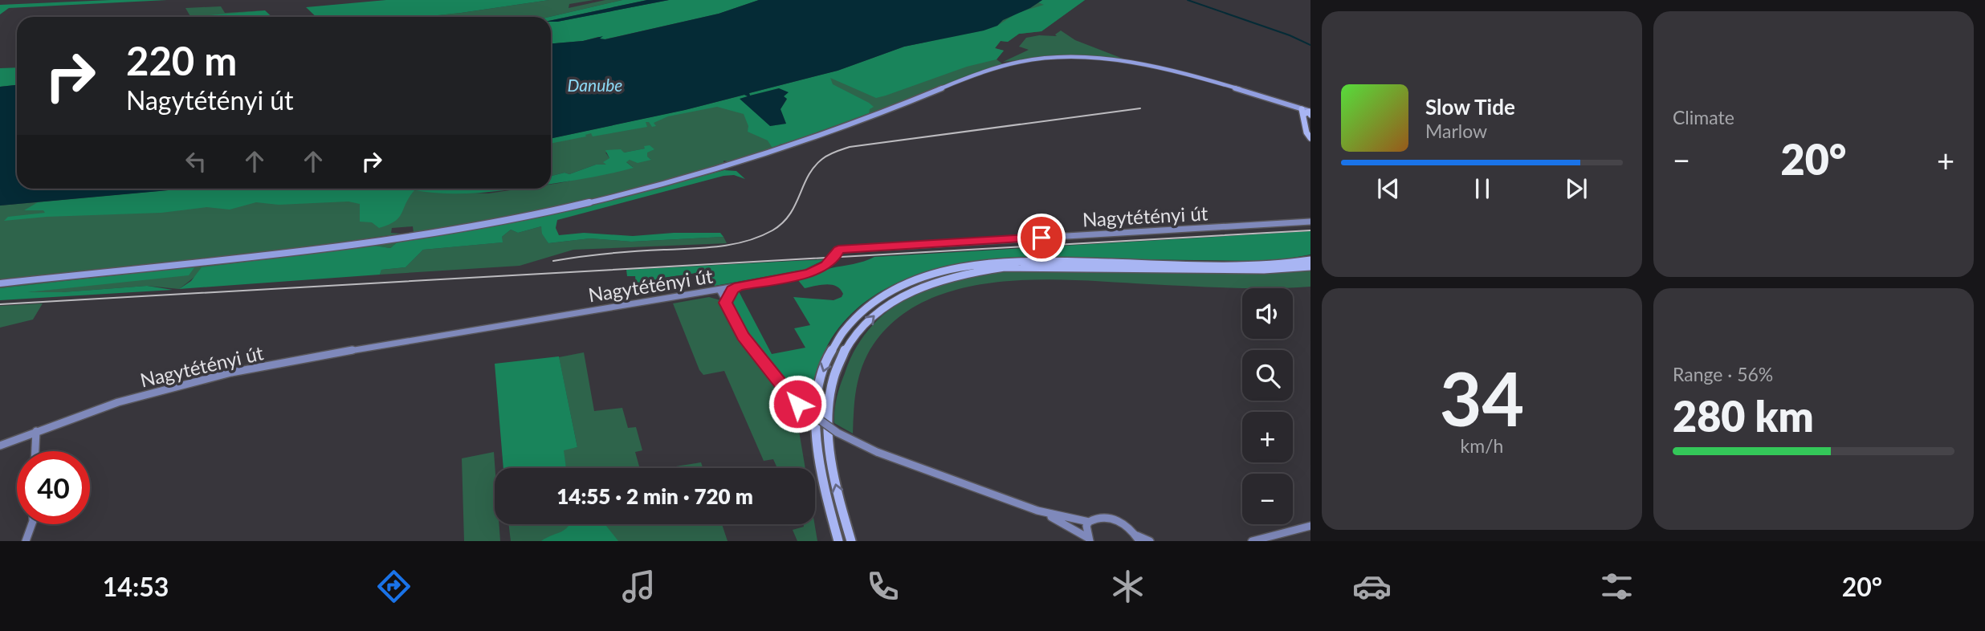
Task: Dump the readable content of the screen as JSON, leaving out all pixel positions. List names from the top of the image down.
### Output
{
  "streets": {
    "main road": ["Nagytétényi út"]
  },
  "water": ["Danube"],
  "page": {
    "tile": [
      "Climate",
      ["34", "km/h"],
      ["Range · 56%", "280 km"]
    ],
    "turn": ["220 m", "Nagytétényi út"],
    "song": ["Slow Tide", "Marlow"],
    "heat": ["−", "20°", "+"],
    "map_buttons": ["+", "−"],
    "limit": "40",
    "trip": "14:55 · 2 min · 720 m",
    "tabs": ["14:53", "20°"]
  }
}
